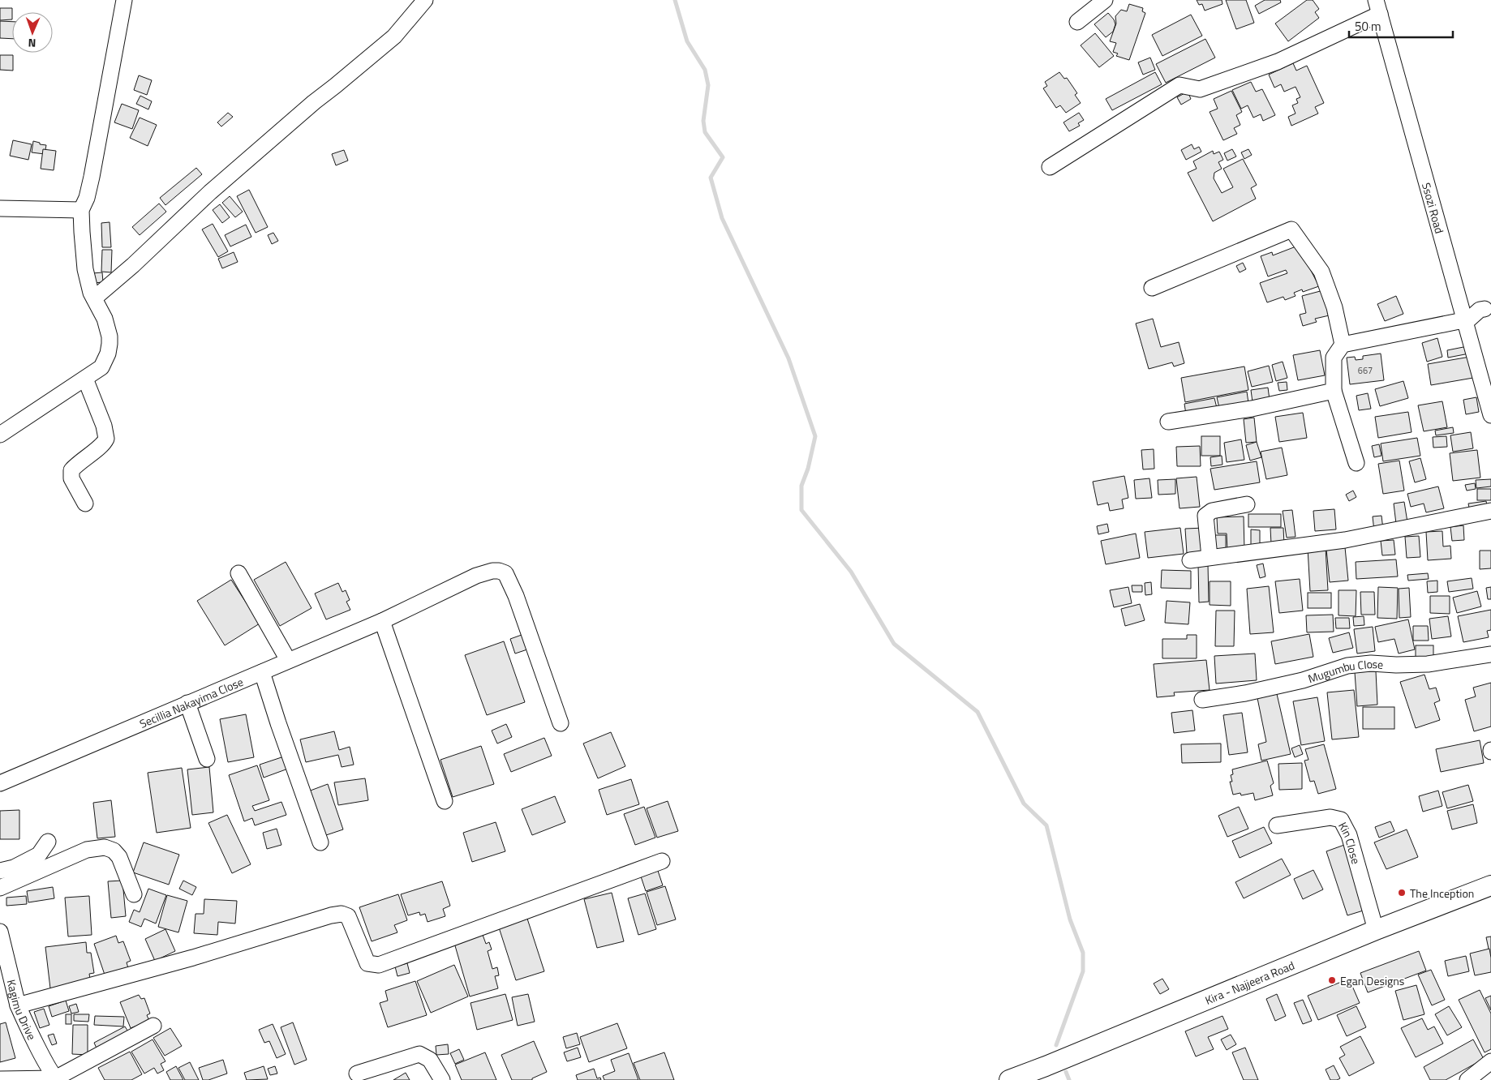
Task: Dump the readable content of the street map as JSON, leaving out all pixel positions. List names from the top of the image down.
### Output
{
  "streets": {
    "main road": ["Kira - Najjeera Road"],
    "street": [
      "Ssozi Road",
      "Mugumbu Close",
      "Secillia Nakayima Close",
      "Kin Close",
      "Kagimu Drive"
    ]
  },
  "crossings": [
    ["Kin Close", "Kira - Najjeera Road"]
  ],
  "places": ["The Inception", "Egan Designs"],
  "house_numbers": ["667"],
  "scale_bar": "50 m",
  "north": "bottom"
}
